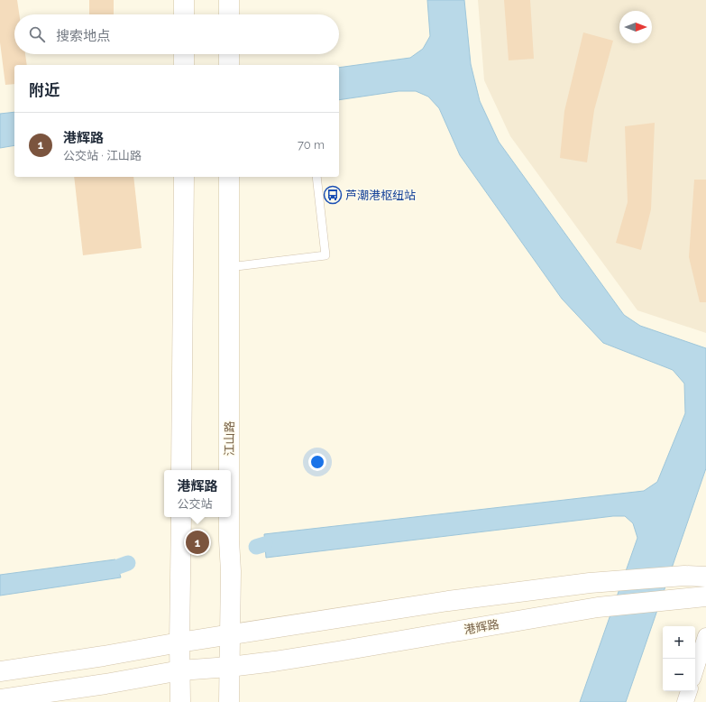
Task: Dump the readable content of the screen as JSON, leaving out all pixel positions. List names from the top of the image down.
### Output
{
  "streets": {
    "main road": ["江山路", "港辉路"]
  },
  "crossings": [
    ["江山路", "港辉路"]
  ],
  "places": {
    "bus stop": ["芦潮港枢纽站"]
  },
  "north": "right",
  "page": {
    "search": "搜索地点",
    "heading": "附近",
    "list": [
      {
        "mark": "1",
        "name": "港辉路",
        "note": "公交站 · 江山路",
        "value": "70 m"
      }
    ],
    "popup": ["港辉路", "公交站"],
    "pins": "1",
    "map_buttons": ["+", "−"]
  }
}
